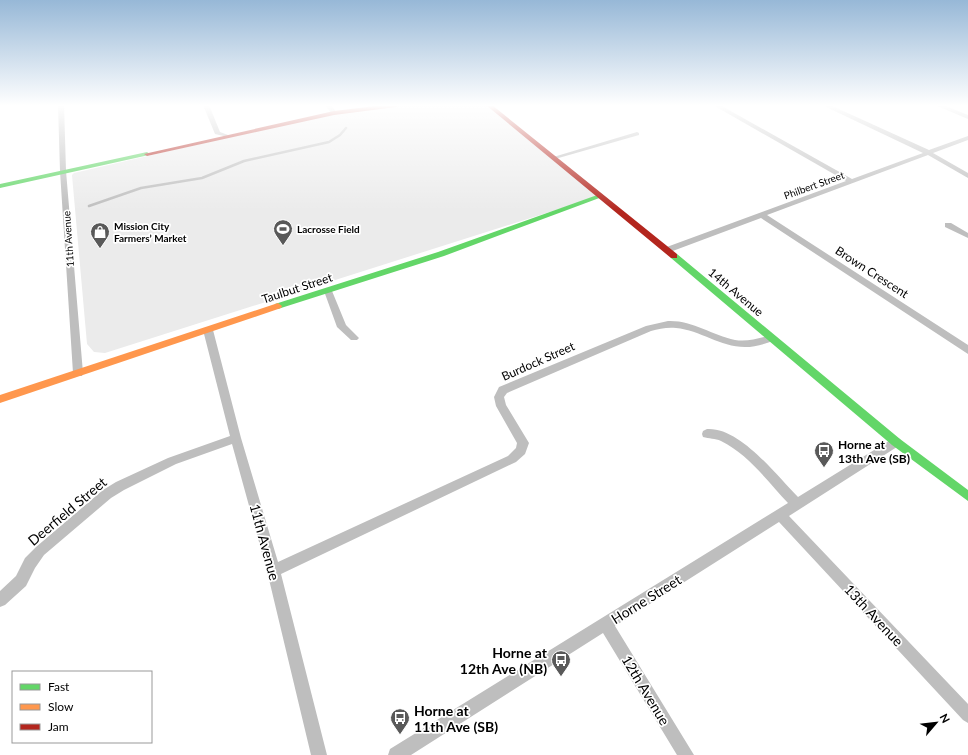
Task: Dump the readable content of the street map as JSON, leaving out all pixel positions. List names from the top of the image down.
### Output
{
  "streets": {
    "street": [
      "Philbert Street",
      "11th Avenue",
      "Brown Crescent",
      "Taulbut Street",
      "14th Avenue",
      "Burdock Street",
      "Deerfield Street",
      "Horne Street",
      "13th Avenue",
      "12th Avenue"
    ]
  },
  "crossings": [
    ["Philbert Street", "Brown Crescent"],
    ["Philbert Street", "14th Avenue"],
    ["11th Avenue", "Taulbut Street"],
    ["11th Avenue", "Burdock Street"],
    ["11th Avenue", "Deerfield Street"],
    ["Taulbut Street", "14th Avenue"],
    ["14th Avenue", "Burdock Street"],
    ["14th Avenue", "Horne Street"],
    ["Horne Street", "13th Avenue"],
    ["Horne Street", "12th Avenue"]
  ],
  "places": {
    "sports": ["Lacrosse Field"],
    "shop": ["Mission City Farmers’ Market"],
    "bus stop": ["Horne at 13th Ave (SB)", "Horne at 12th Ave (NB)", "Horne at 11th Ave (SB)"]
  },
  "legend": ["Fast", "Slow", "Jam"],
  "north": "top right"
}
